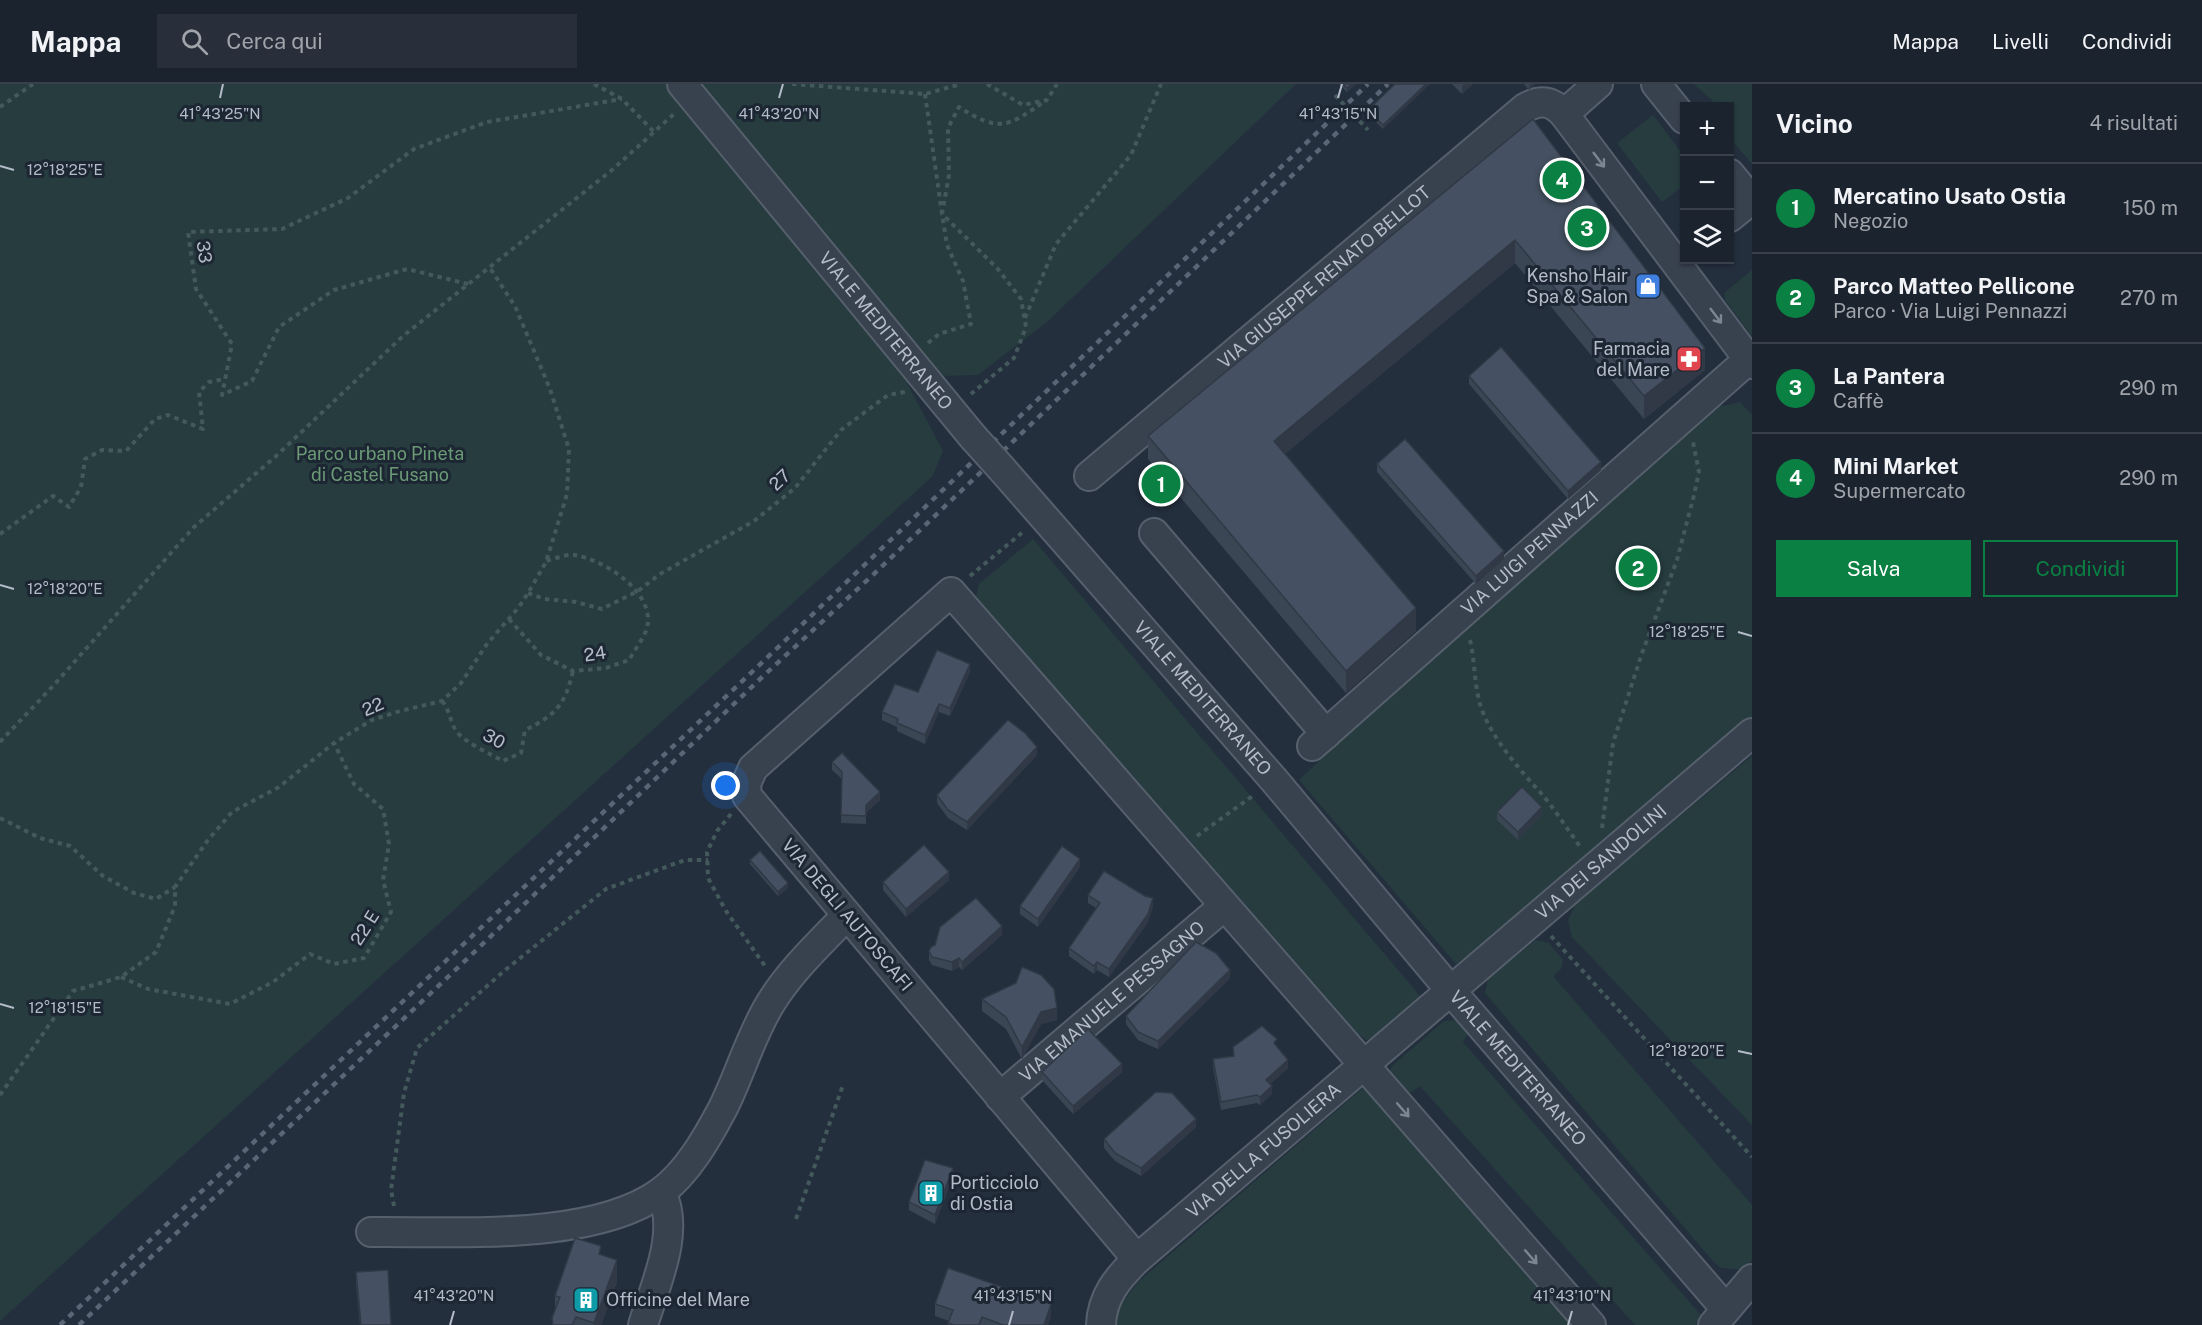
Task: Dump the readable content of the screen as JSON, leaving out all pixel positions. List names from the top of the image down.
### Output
{
  "streets": {
    "street": [
      "VIA GIUSEPPE RENATO BELLOT",
      "VIALE MEDITERRANEO",
      "VIA LUIGI PENNAZZI",
      "VIA DEI SANDOLINI",
      "VIA DEGLI AUTOSCAFI",
      "VIA EMANUELE PESSAGNO",
      "VIA DELLA FUSOLIERA"
    ],
    "path": [
      "33",
      "27",
      "24",
      "22",
      "30",
      "22 E"
    ]
  },
  "crossings": [
    ["VIALE MEDITERRANEO", "27"],
    ["VIALE MEDITERRANEO", "VIA DEI SANDOLINI"],
    ["VIALE MEDITERRANEO", "VIA DELLA FUSOLIERA"],
    ["27", "24"],
    ["24", "30"],
    ["22", "30"],
    ["22", "22 E"],
    ["VIA DEI SANDOLINI", "VIA DELLA FUSOLIERA"],
    ["VIA DEGLI AUTOSCAFI", "VIA EMANUELE PESSAGNO"],
    ["VIA DEGLI AUTOSCAFI", "VIA DELLA FUSOLIERA"]
  ],
  "parks": ["Parco urbano Pineta di Castel Fusano"],
  "places": {
    "shop": ["Kensho Hair Spa & Salon"],
    "pharmacy": ["Farmacia del Mare"],
    "building": ["Porticciolo di Ostia", "Officine del Mare"]
  },
  "page": {
    "header": "Mappa",
    "search": "Cerca qui",
    "nav": ["Mappa", "Livelli", "Condividi"],
    "heading": ["Vicino", "4 risultati"],
    "map_buttons": ["+", "−"],
    "pins": [
      "4",
      "3",
      "1",
      "2"
    ],
    "list": [
      {
        "mark": "1",
        "name": "Mercatino Usato Ostia",
        "note": "Negozio",
        "value": "150 m"
      },
      {
        "mark": "2",
        "name": "Parco Matteo Pellicone",
        "note": "Parco · Via Luigi Pennazzi",
        "value": "270 m"
      },
      {
        "mark": "3",
        "name": "La Pantera",
        "note": "Caffè",
        "value": "290 m"
      },
      {
        "mark": "4",
        "name": "Mini Market",
        "note": "Supermercato",
        "value": "290 m"
      }
    ],
    "buttons": ["Salva", "Condividi"]
  },
  "coordinates": [
    "41°43'25\"N",
    "41°43'20\"N",
    "41°43'15\"N",
    "12°18'25\"E",
    "12°18'20\"E",
    "12°18'15\"E",
    "41°43'10\"N"
  ]
}
